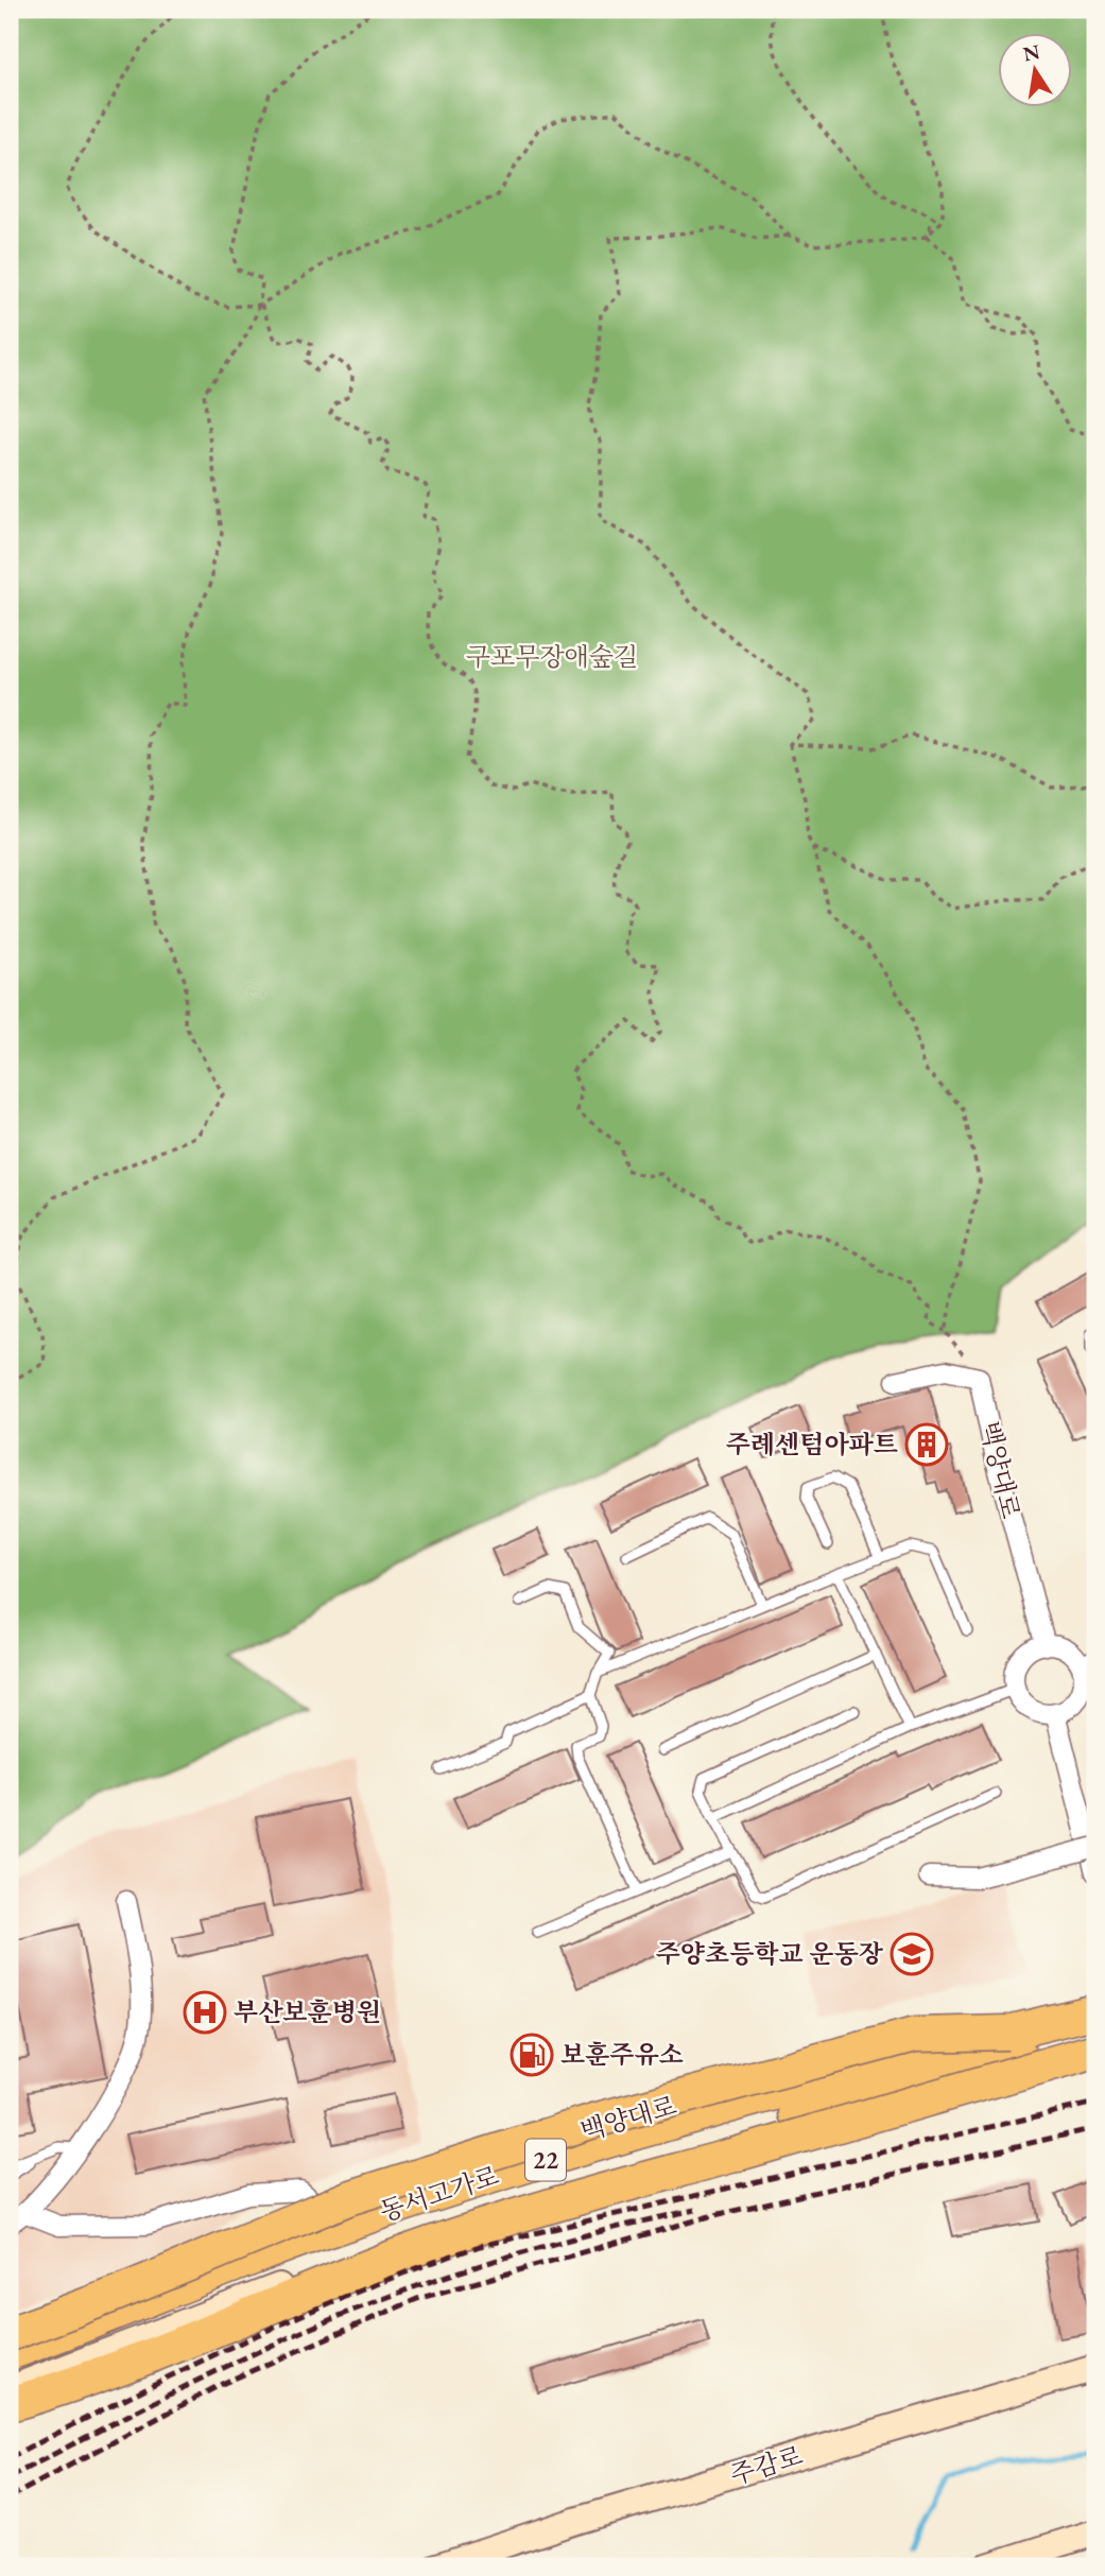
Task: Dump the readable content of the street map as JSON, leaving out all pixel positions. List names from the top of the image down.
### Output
{
  "streets": {
    "highway": ["22", "동서고가로"],
    "main road": ["백양대로", "주감로"]
  },
  "parks": ["구포무장애숲길"],
  "places": {
    "building": ["주례센텀아파트"],
    "school or university": ["주양초등학교 운동장"],
    "hospital": ["부산보훈병원"],
    "fuel station": ["보훈주유소"]
  },
  "north": "top"
}
